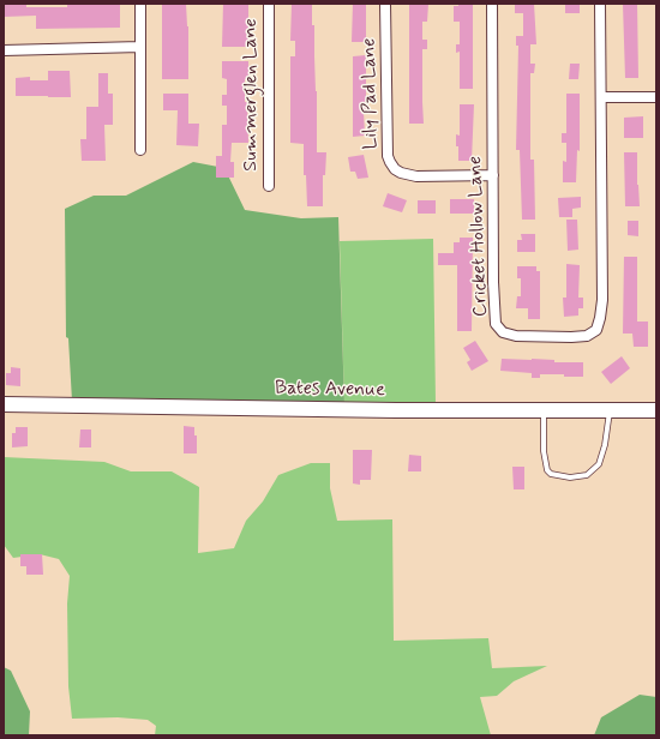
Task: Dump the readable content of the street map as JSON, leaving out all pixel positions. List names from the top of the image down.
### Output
{
  "streets": {
    "street": [
      "Lily Pad Lane",
      "Summerglen Lane",
      "Cricket Hollow Lane",
      "Bates Avenue"
    ]
  },
  "crossings": [
    ["Lily Pad Lane", "Cricket Hollow Lane"]
  ]
}
